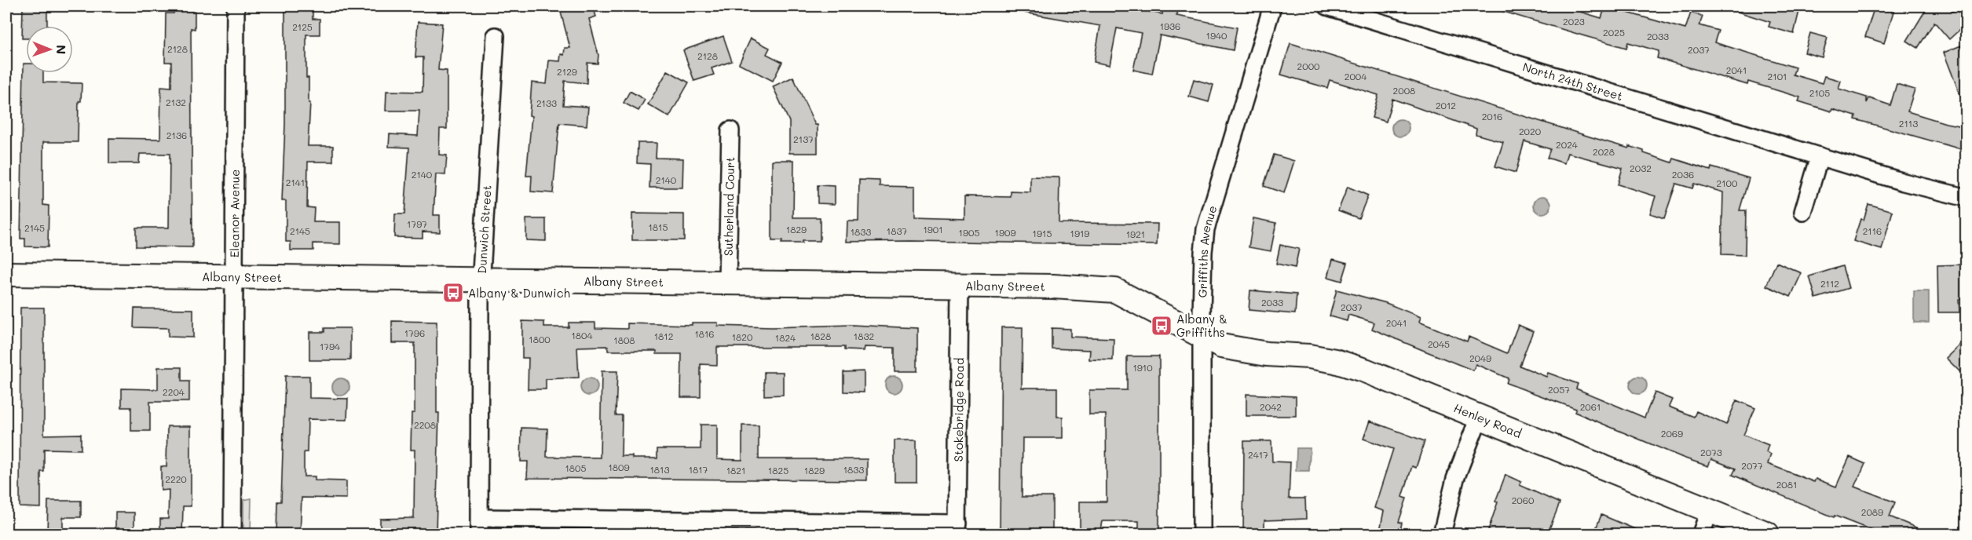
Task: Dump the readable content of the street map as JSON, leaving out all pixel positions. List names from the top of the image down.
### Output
{
  "streets": {
    "street": [
      "North 24th Street",
      "Sutherland Court",
      "Eleanor Avenue",
      "Dunwich Street",
      "Griffiths Avenue",
      "Albany Street",
      "Stokebridge Road",
      "Henley Road"
    ]
  },
  "crossings": [
    ["Sutherland Court", "Albany Street"],
    ["Eleanor Avenue", "Albany Street"],
    ["Dunwich Street", "Albany Street"],
    ["Griffiths Avenue", "Albany Street"],
    ["Griffiths Avenue", "Henley Road"],
    ["Albany Street", "Stokebridge Road"],
    ["Albany Street", "Henley Road"]
  ],
  "places": {
    "bus stop": ["Albany & Dunwich", "Albany & Griffiths"]
  },
  "house_numbers": [
    "2023",
    "1936",
    "2125",
    "2025",
    "1940",
    "2033",
    "2128",
    "2037",
    "2128",
    "2000",
    "2041",
    "2129",
    "2004",
    "2101",
    "2008",
    "2105",
    "2132",
    "2133",
    "2012",
    "2016",
    "2113",
    "2020",
    "2136",
    "2137",
    "2024",
    "2028",
    "2032",
    "2140",
    "2036",
    "2140",
    "2141",
    "2100",
    "1797",
    "1815",
    "2145",
    "1829",
    "1901",
    "2145",
    "1837",
    "2116",
    "1833",
    "1905",
    "1909",
    "1915",
    "1919",
    "1921",
    "2112",
    "2033",
    "2037",
    "2041",
    "1796",
    "1816",
    "1804",
    "1812",
    "1828",
    "1832",
    "1820",
    "1824",
    "1800",
    "1808",
    "2045",
    "1794",
    "2049",
    "1910",
    "2057",
    "2204",
    "2042",
    "2061",
    "2208",
    "2069",
    "2073",
    "2417",
    "2077",
    "1809",
    "1805",
    "1813",
    "1817",
    "1833",
    "1821",
    "1825",
    "1829",
    "2220",
    "2081",
    "2060",
    "2089"
  ],
  "north": "right"
}
